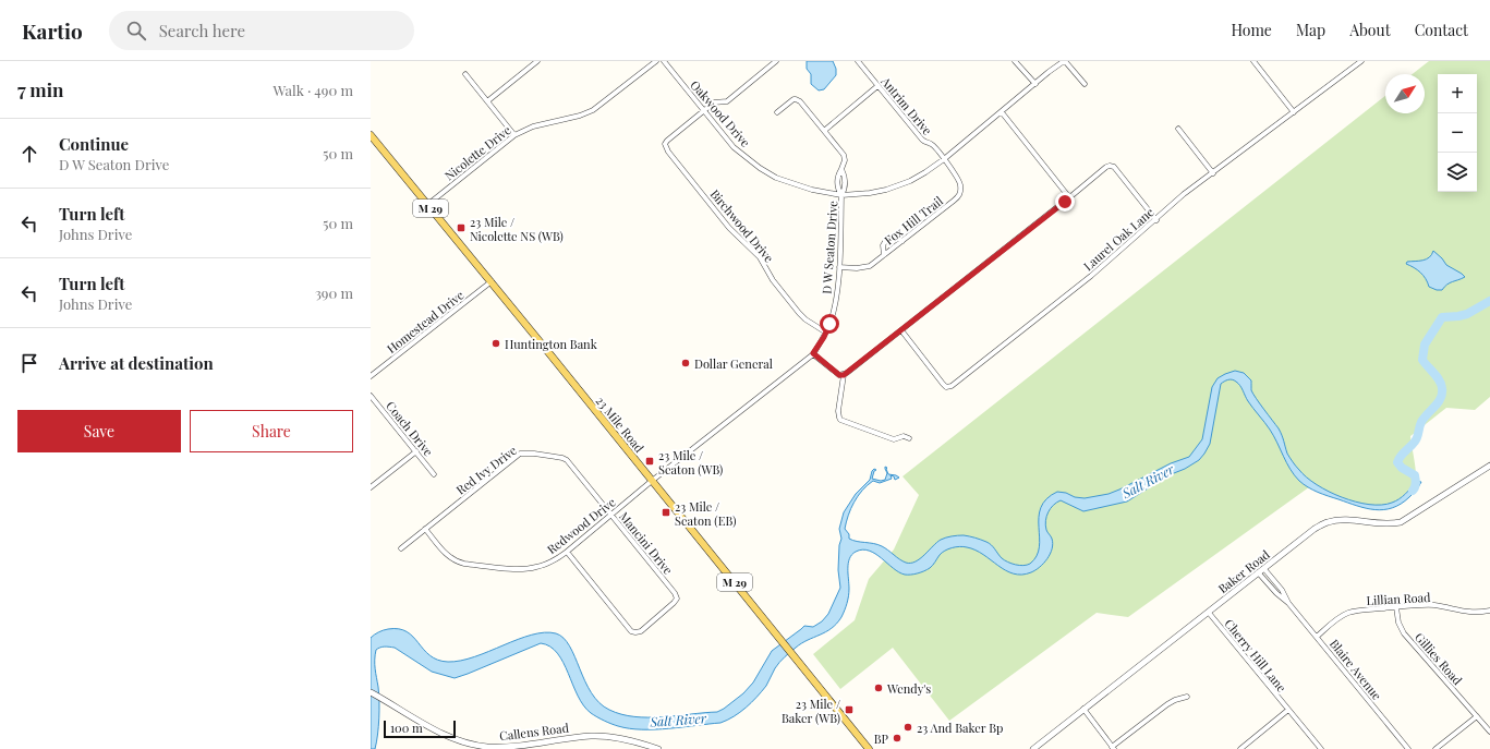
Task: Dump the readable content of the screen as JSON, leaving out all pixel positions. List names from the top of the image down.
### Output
{
  "streets": {
    "main road": ["M 29", "23 Mile Road"],
    "street": [
      "Antrim Drive",
      "Oakwood Drive",
      "Nicolette Drive",
      "Fox Hill Trail",
      "Birchwood Drive",
      "Laurel Oak Lane",
      "D W Seaton Drive",
      "Homestead Drive",
      "Coach Drive",
      "Red Ivy Drive",
      "Redwood Drive",
      "Mancini Drive",
      "Baker Road",
      "Lillian Road",
      "Cherry Hill Lane",
      "Gillies Road",
      "Blaire Avenue",
      "Callens Road"
    ]
  },
  "crossings": [
    ["Antrim Drive", "Fox Hill Trail"],
    ["Antrim Drive", "D W Seaton Drive"],
    ["Oakwood Drive", "Birchwood Drive"],
    ["Oakwood Drive", "D W Seaton Drive"],
    ["Nicolette Drive", "23 Mile Road"],
    ["Fox Hill Trail", "D W Seaton Drive"],
    ["Birchwood Drive", "D W Seaton Drive"],
    ["D W Seaton Drive", "23 Mile Road"],
    ["D W Seaton Drive", "Redwood Drive"],
    ["Homestead Drive", "23 Mile Road"],
    ["23 Mile Road", "Redwood Drive"],
    ["Red Ivy Drive", "Redwood Drive"],
    ["Red Ivy Drive", "Mancini Drive"],
    ["Redwood Drive", "Mancini Drive"],
    ["Baker Road", "Cherry Hill Lane"],
    ["Baker Road", "Blaire Avenue"],
    ["Lillian Road", "Gillies Road"],
    ["Lillian Road", "Blaire Avenue"]
  ],
  "water": ["Salt River"],
  "places": {
    "transit": [
      "23 Mile / Nicolette NS (WB)",
      "23 Mile / Seaton (WB)",
      "23 Mile / Seaton (EB)",
      "23 Mile / Baker (WB)"
    ],
    "other": [
      "Huntington Bank",
      "Dollar General",
      "Wendy's",
      "23 And Baker Bp",
      "BP"
    ]
  },
  "scale_bar": "100 m",
  "north": "top right",
  "page": {
    "header": "Kartio",
    "search": "Search here",
    "nav": [
      "Home",
      "Map",
      "About",
      "Contact"
    ],
    "heading": ["7 min", "Walk · 490 m"],
    "map_buttons": ["+", "−"],
    "list": [
      ["Continue", "D W Seaton Drive", "50 m"],
      ["Turn left", "Johns Drive", "50 m"],
      ["Turn left", "Johns Drive", "390 m"],
      "Arrive at destination"
    ],
    "buttons": ["Save", "Share"],
    "scale": "100 m"
  }
}
